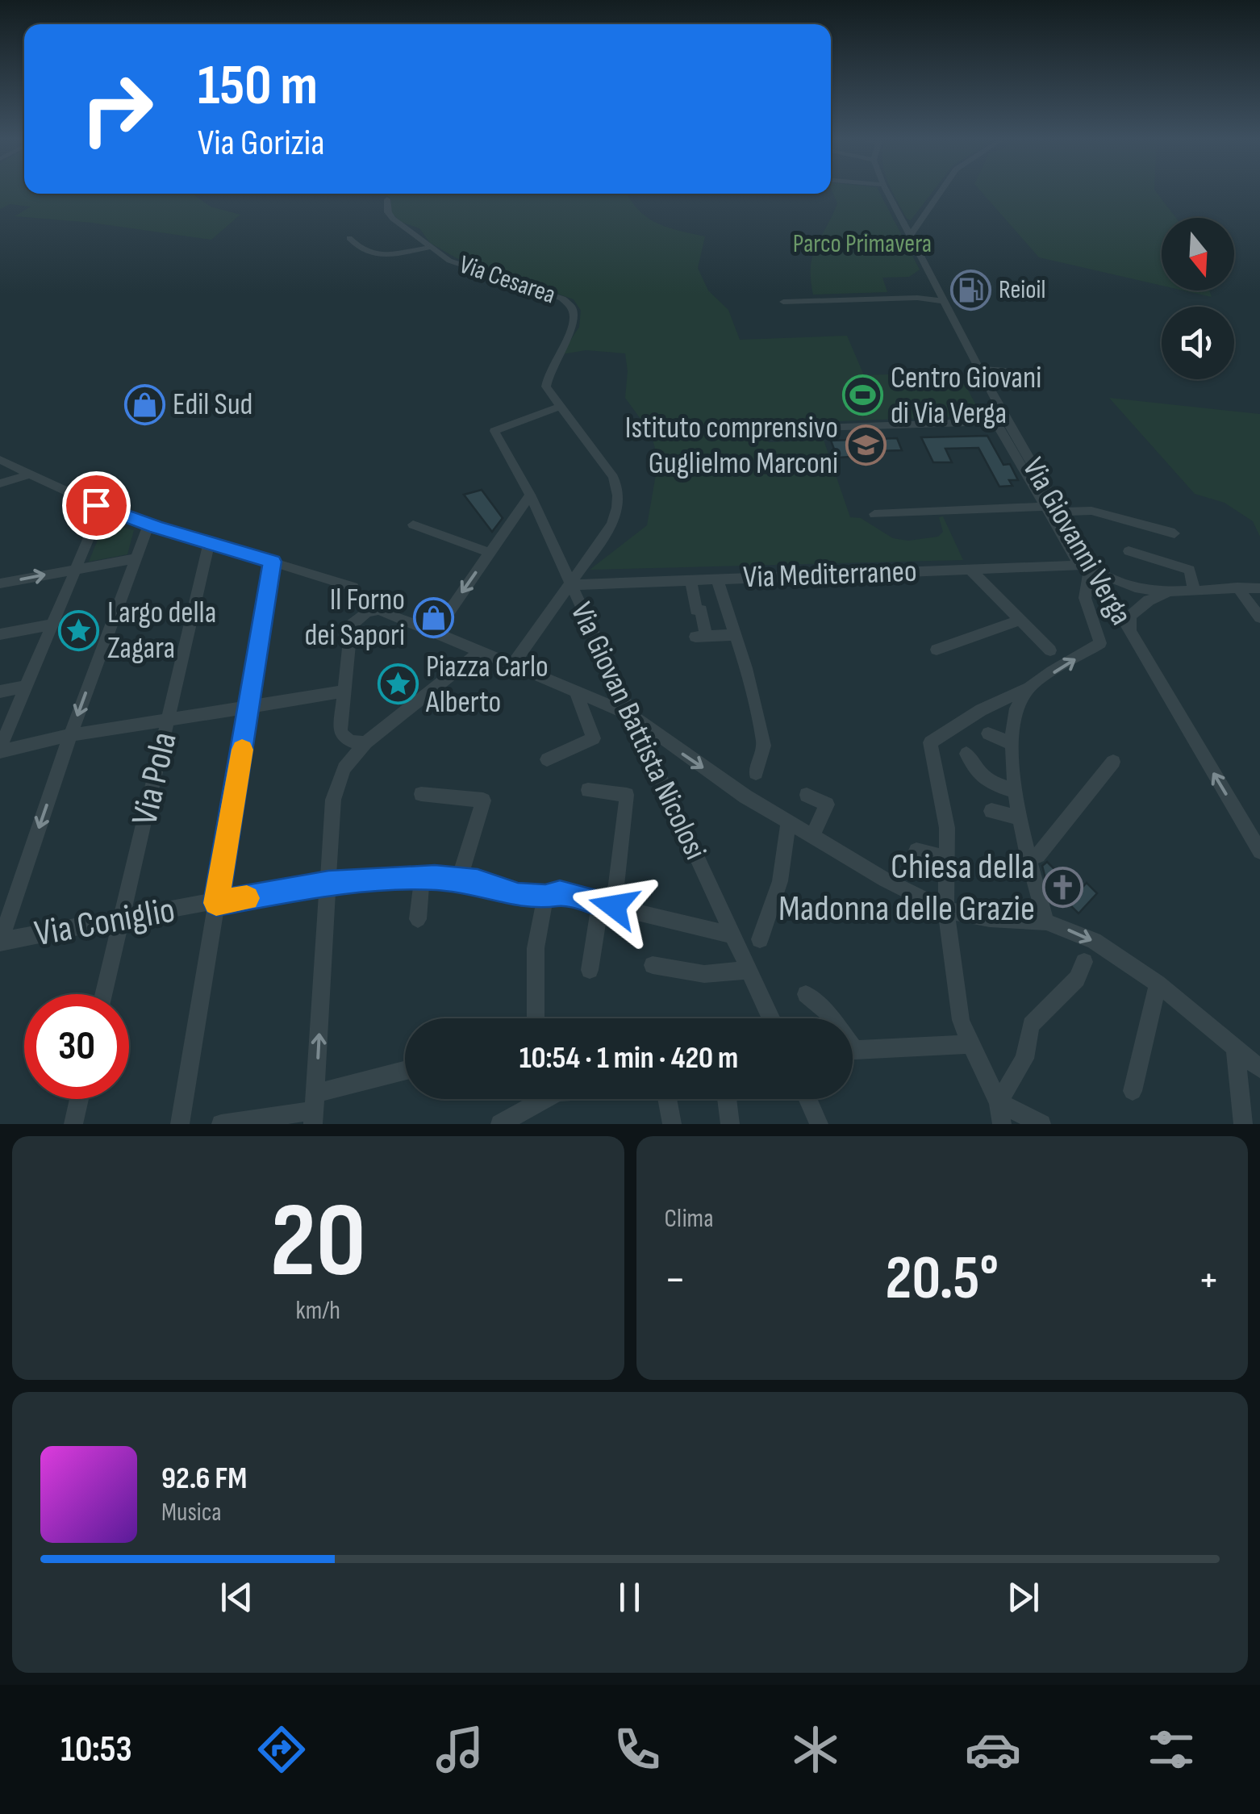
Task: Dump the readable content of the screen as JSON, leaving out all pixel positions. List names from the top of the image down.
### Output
{
  "streets": {
    "street": [
      "Via Cesarea",
      "Via Giovanni Verga",
      "Via Mediterraneo",
      "Via Giovan Battista Nicolosi",
      "Via Pola",
      "Via Coniglio"
    ]
  },
  "crossings": [
    ["Via Cesarea", "Via Mediterraneo"],
    ["Via Cesarea", "Via Giovan Battista Nicolosi"],
    ["Via Giovanni Verga", "Via Mediterraneo"],
    ["Via Mediterraneo", "Via Giovan Battista Nicolosi"],
    ["Via Giovan Battista Nicolosi", "Via Coniglio"],
    ["Via Pola", "Via Coniglio"]
  ],
  "parks": ["Parco Primavera"],
  "places": {
    "fuel station": ["Reioil"],
    "sports": ["Centro Giovani di Via Verga"],
    "shop": ["Edil Sud", "Il Forno dei Sapori"],
    "school or university": ["Istituto comprensivo Guglielmo Marconi"],
    "place": ["Largo della Zagara", "Piazza Carlo Alberto"],
    "church": ["Chiesa della Madonna delle Grazie"]
  },
  "north": "bottom",
  "page": {
    "turn": ["150 m", "Via Gorizia"],
    "limit": "30",
    "trip": "10:54 · 1 min · 420 m",
    "tile": [
      ["20", "km/h"],
      "Clima"
    ],
    "heat": ["−", "20.5°", "+"],
    "song": ["92.6 FM", "Musica"],
    "tabs": "10:53"
  }
}
